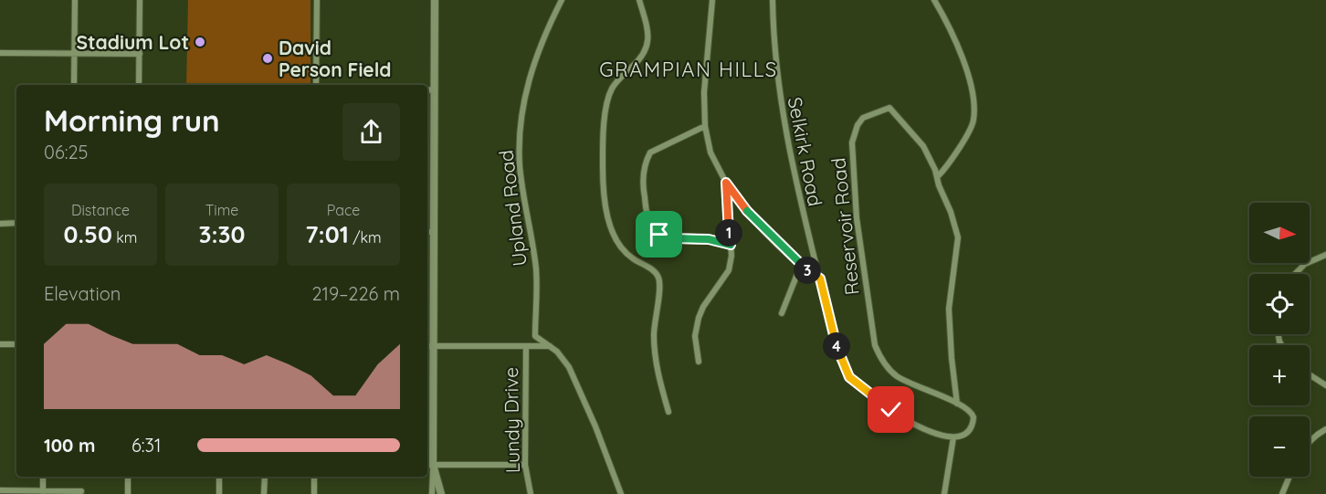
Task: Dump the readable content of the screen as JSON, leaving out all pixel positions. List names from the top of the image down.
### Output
{
  "streets": {
    "street": [
      "Selkirk Road",
      "Upland Road",
      "Reservoir Road",
      "Lundy Drive"
    ]
  },
  "crossings": [
    ["Selkirk Road", "Reservoir Road"]
  ],
  "districts": ["GRAMPIAN HILLS"],
  "places": ["Stadium Lot", "David Person Field"],
  "north": "right",
  "page": {
    "heading": ["Morning run", "06:25"],
    "stats": [
      ["Distance", "0.50 km"],
      ["Time", "3:30"],
      ["Pace", "7:01 /km"]
    ],
    "map_buttons": ["+", "−"],
    "pins": ["1", "3", "4"],
    "chart": ["Elevation", "219–226 m"],
    "list": [
      {
        "name": "100 m",
        "note": "6:31"
      }
    ]
  }
}
